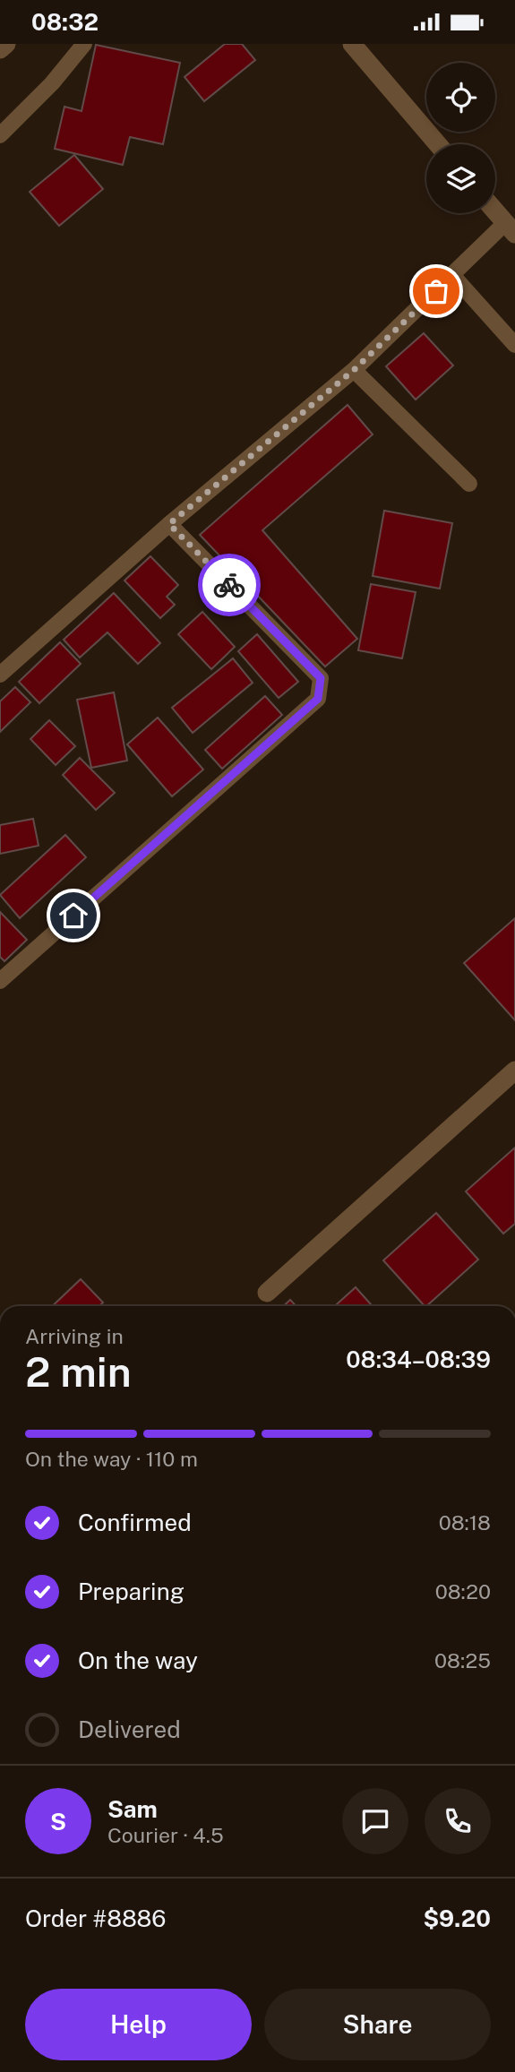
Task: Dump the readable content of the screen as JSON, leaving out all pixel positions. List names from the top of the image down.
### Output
{
  "page": {
    "status": "08:32",
    "heading": ["2 min", "Arriving in", "08:34–08:39"],
    "panel": [
      "Sam",
      "Courier · 4.5",
      "Order #8886",
      "$9.20"
    ],
    "bar": "On the way · 110 m",
    "list": [
      ["Confirmed", "08:18"],
      ["Preparing", "08:20"],
      ["On the way", "08:25"],
      "Delivered"
    ],
    "round": "S",
    "buttons": ["Help", "Share"]
  }
}
